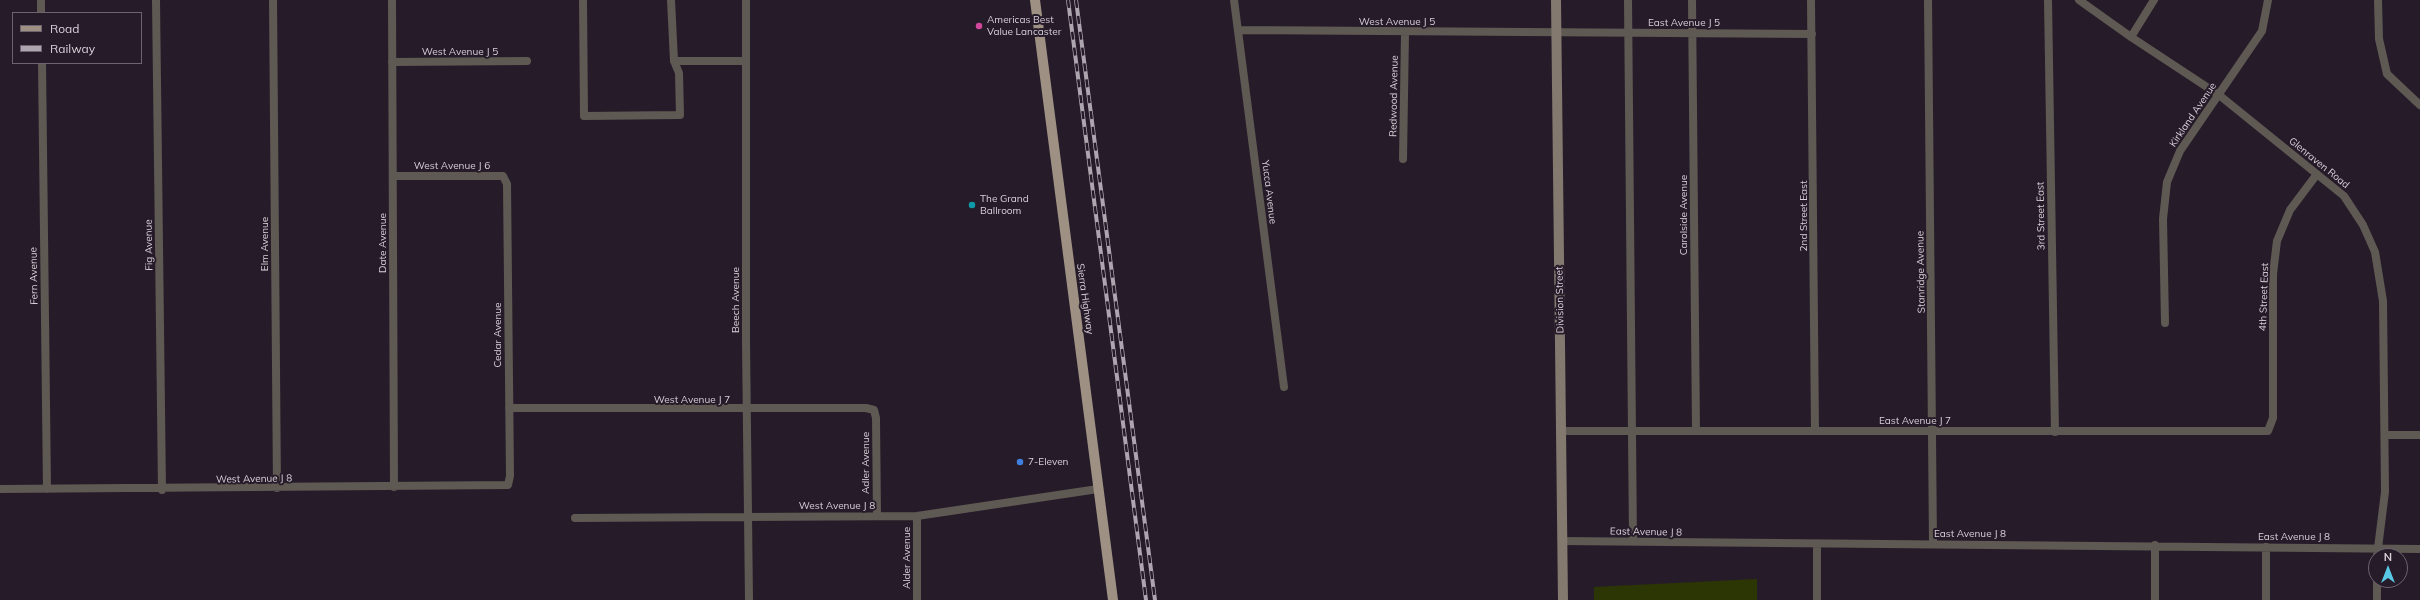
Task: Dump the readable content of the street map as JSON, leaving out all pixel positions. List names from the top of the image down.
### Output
{
  "streets": {
    "main road": ["Sierra Highway", "Division Street"],
    "street": [
      "West Avenue J 5",
      "East Avenue J 5",
      "Redwood Avenue",
      "Kirkland Avenue",
      "Glenraven Road",
      "West Avenue J 6",
      "Yucca Avenue",
      "Carolside Avenue",
      "2nd Street East",
      "3rd Street East",
      "Date Avenue",
      "Elm Avenue",
      "Fig Avenue",
      "Stanridge Avenue",
      "Fern Avenue",
      "4th Street East",
      "Beech Avenue",
      "Cedar Avenue",
      "West Avenue J 7",
      "East Avenue J 7",
      "Adler Avenue",
      "West Avenue J 8",
      "East Avenue J 8",
      "Alder Avenue"
    ]
  },
  "crossings": [
    ["West Avenue J 5", "East Avenue J 5"],
    ["West Avenue J 5", "Redwood Avenue"],
    ["West Avenue J 5", "Yucca Avenue"],
    ["West Avenue J 5", "Date Avenue"],
    ["West Avenue J 5", "Division Street"],
    ["East Avenue J 5", "Carolside Avenue"],
    ["East Avenue J 5", "2nd Street East"],
    ["East Avenue J 5", "Division Street"],
    ["Kirkland Avenue", "Glenraven Road"],
    ["Glenraven Road", "4th Street East"],
    ["Glenraven Road", "East Avenue J 8"],
    ["West Avenue J 6", "Date Avenue"],
    ["West Avenue J 6", "Cedar Avenue"],
    ["Carolside Avenue", "East Avenue J 7"],
    ["2nd Street East", "East Avenue J 7"],
    ["3rd Street East", "East Avenue J 7"],
    ["Date Avenue", "West Avenue J 8"],
    ["Elm Avenue", "West Avenue J 8"],
    ["Fig Avenue", "West Avenue J 8"],
    ["Stanridge Avenue", "East Avenue J 7"],
    ["Stanridge Avenue", "East Avenue J 8"],
    ["Fern Avenue", "West Avenue J 8"],
    ["4th Street East", "East Avenue J 7"],
    ["Sierra Highway", "West Avenue J 8"],
    ["Beech Avenue", "West Avenue J 7"],
    ["Beech Avenue", "West Avenue J 8"],
    ["Division Street", "East Avenue J 7"],
    ["Division Street", "East Avenue J 8"],
    ["Cedar Avenue", "West Avenue J 7"],
    ["Cedar Avenue", "West Avenue J 8"],
    ["West Avenue J 7", "Adler Avenue"],
    ["Adler Avenue", "West Avenue J 8"],
    ["West Avenue J 8", "Alder Avenue"]
  ],
  "places": ["Americas Best Value Lancaster", "The Grand Ballroom", "7-Eleven"],
  "legend": ["Road", "Railway"],
  "north": "top"
}
